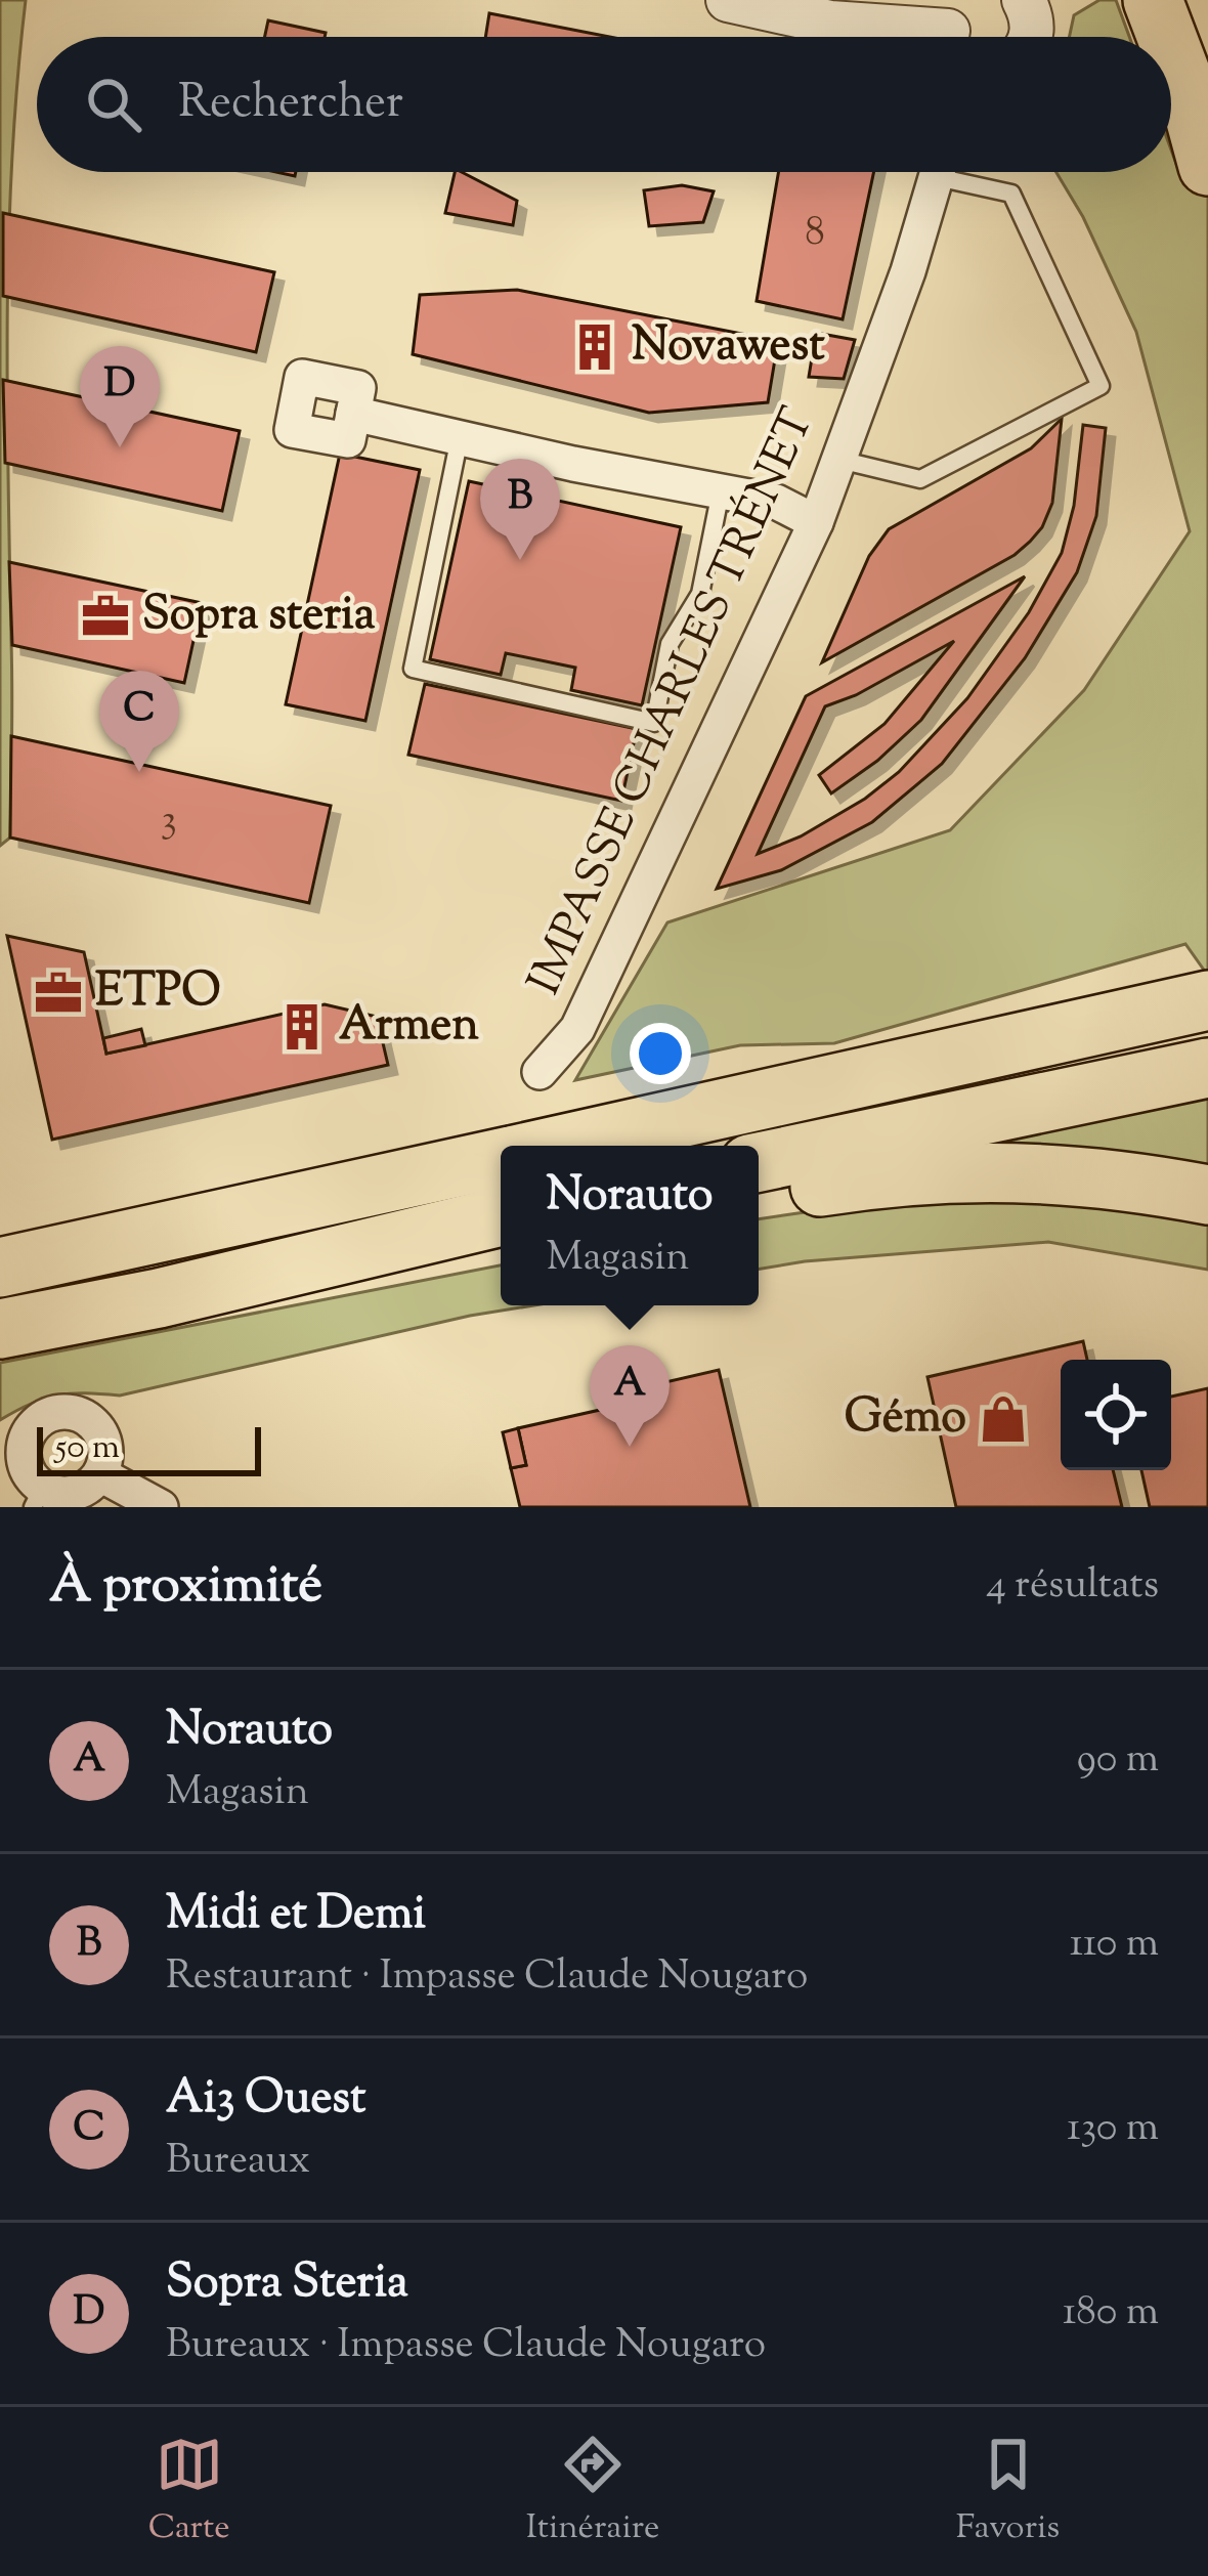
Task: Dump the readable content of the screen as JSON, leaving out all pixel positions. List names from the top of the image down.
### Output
{
  "streets": {
    "street": ["IMPASSE CHARLES TRÉNET"]
  },
  "places": {
    "building": ["Novawest", "Armen"],
    "office": ["Sopra steria", "ETPO"],
    "shop": ["Gémo"]
  },
  "house_numbers": ["8", "3"],
  "scale_bar": "50 m",
  "page": {
    "search": "Rechercher",
    "pins": [
      "D",
      "B",
      "C",
      "A"
    ],
    "popup": ["Norauto", "Magasin"],
    "scale": "50 m",
    "heading": ["À proximité", "4 résultats"],
    "list": [
      {
        "mark": "A",
        "name": "Norauto",
        "note": "Magasin",
        "value": "90 m"
      },
      {
        "mark": "B",
        "name": "Midi et Demi",
        "note": "Restaurant · Impasse Claude Nougaro",
        "value": "110 m"
      },
      {
        "mark": "C",
        "name": "Ai3 Ouest",
        "note": "Bureaux",
        "value": "130 m"
      },
      {
        "mark": "D",
        "name": "Sopra Steria",
        "note": "Bureaux · Impasse Claude Nougaro",
        "value": "180 m"
      }
    ],
    "nav": ["Carte", "Itinéraire", "Favoris"]
  }
}
